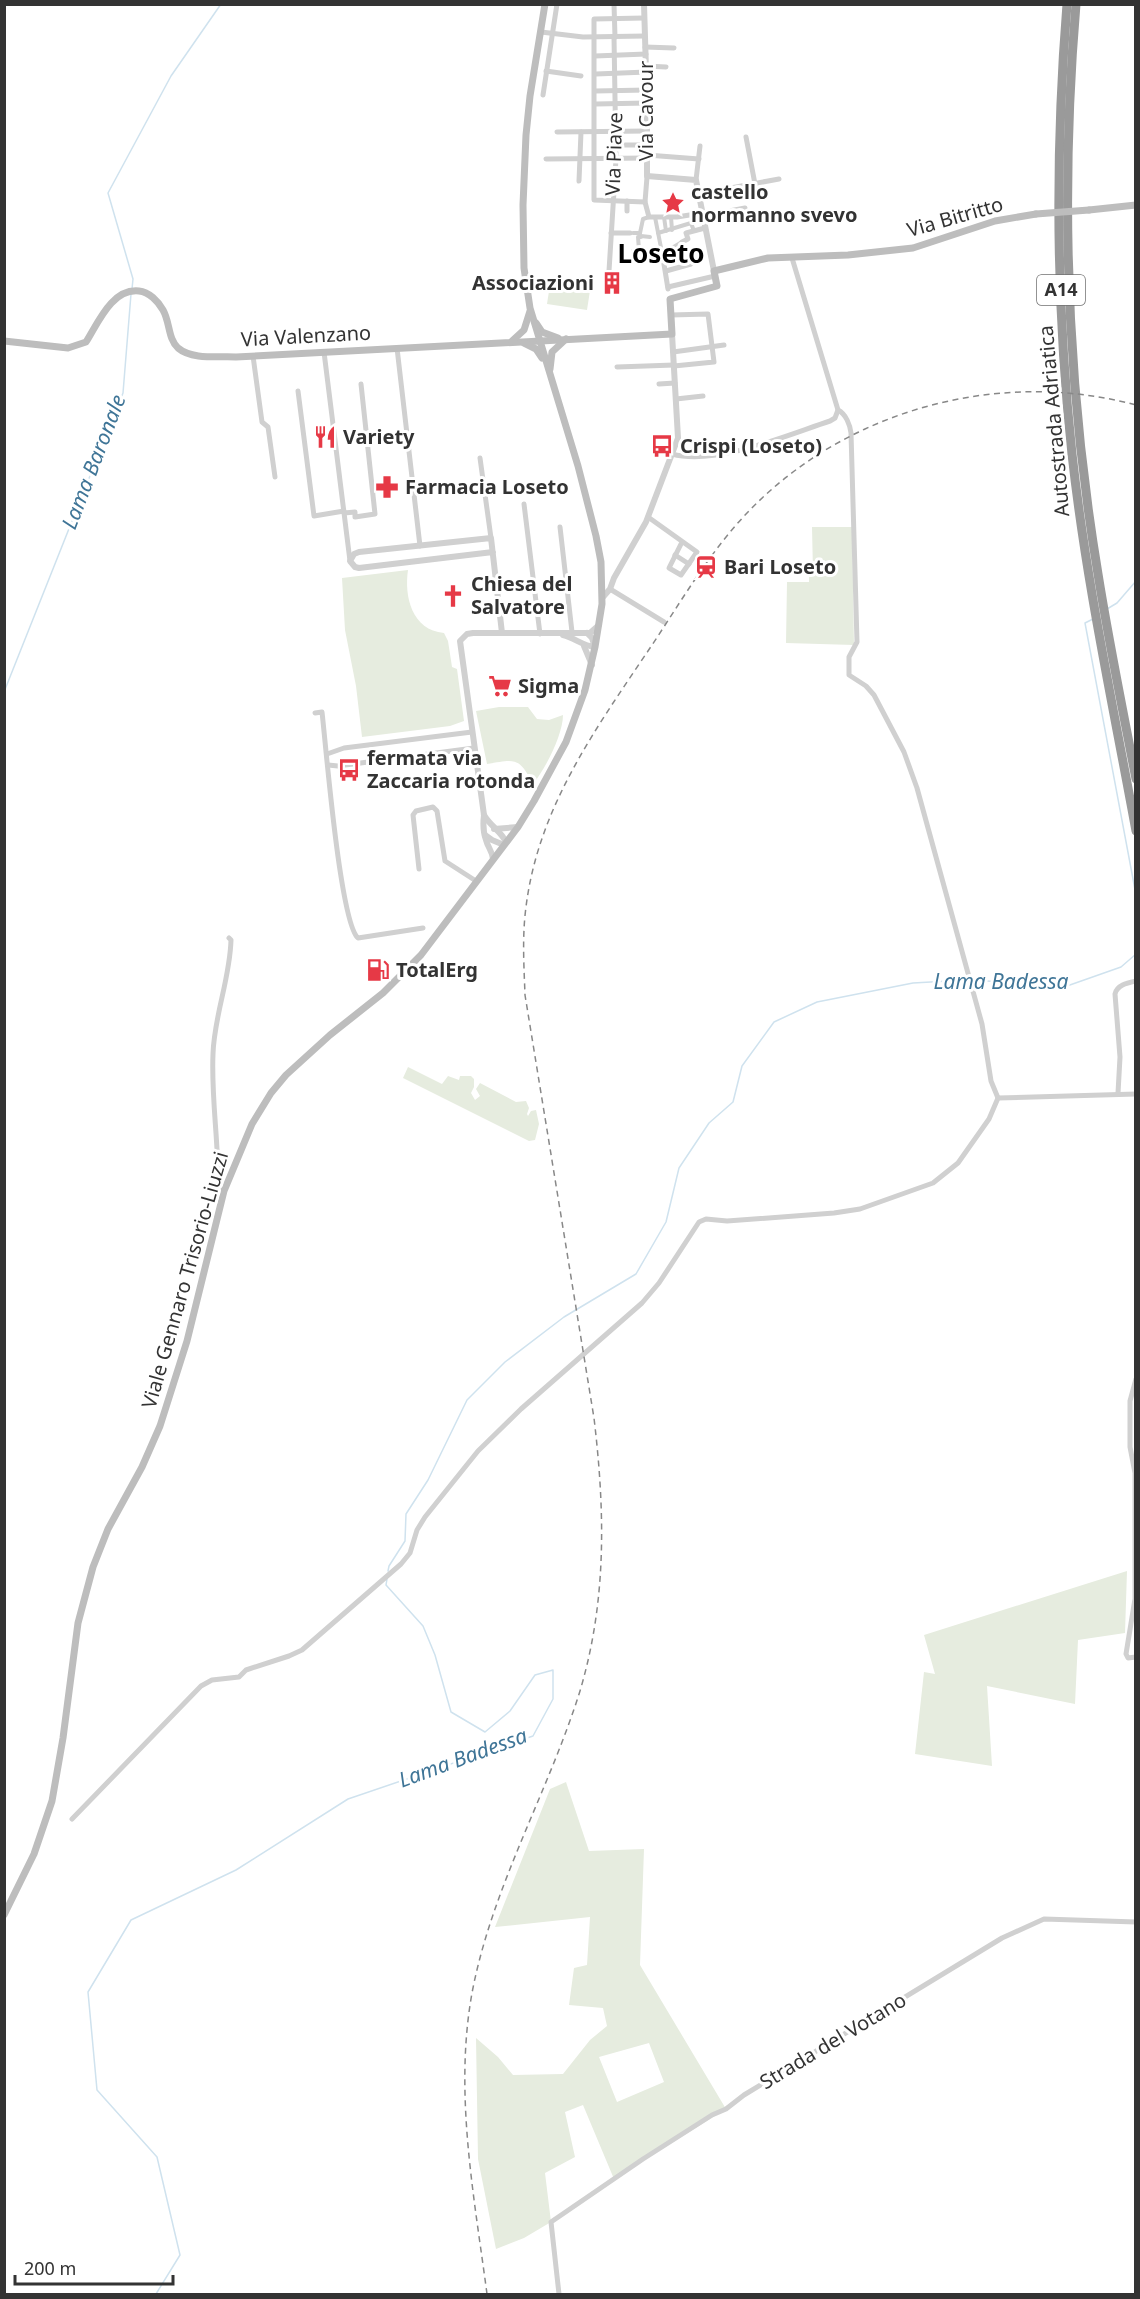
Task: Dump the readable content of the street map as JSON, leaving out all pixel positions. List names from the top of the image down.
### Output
{
  "streets": {
    "highway": ["A14", "Autostrada Adriatica"],
    "main road": ["Via Bitritto", "Via Valenzano", "Viale Gennaro Trisorio-Liuzzi"],
    "street": ["Via Cavour", "Via Piave", "Strada del Votano"]
  },
  "crossings": [
    ["Via Valenzano", "Viale Gennaro Trisorio-Liuzzi"]
  ],
  "districts": ["Loseto"],
  "water": ["Lama Baronale", "Lama Badessa"],
  "places": {
    "place": ["castello normanno svevo"],
    "building": ["Associazioni"],
    "restaurant": ["Variety"],
    "bus stop": ["Crispi (Loseto)", "fermata via Zaccaria rotonda"],
    "pharmacy": ["Farmacia Loseto"],
    "station": ["Bari Loseto"],
    "church": ["Chiesa del Salvatore"],
    "supermarket": ["Sigma"],
    "fuel station": ["TotalErg"]
  },
  "scale_bar": "200 m"
}
